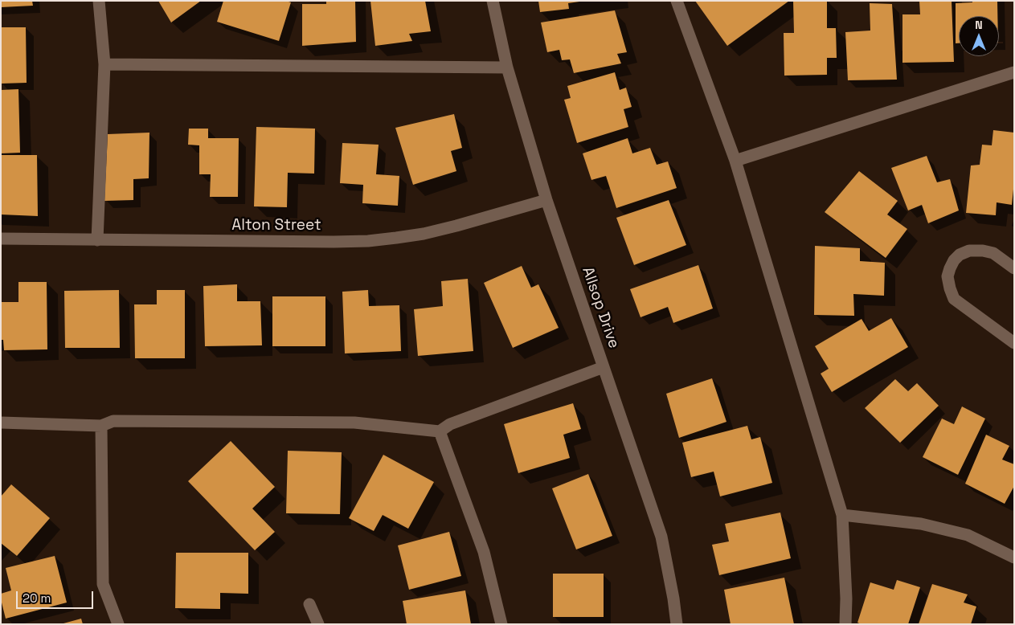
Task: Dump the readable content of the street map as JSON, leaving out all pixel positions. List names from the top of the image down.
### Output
{
  "streets": {
    "street": ["Alton Street", "Allsop Drive"]
  },
  "crossings": [
    ["Alton Street", "Allsop Drive"]
  ],
  "scale_bar": "20 m",
  "north": "top"
}
